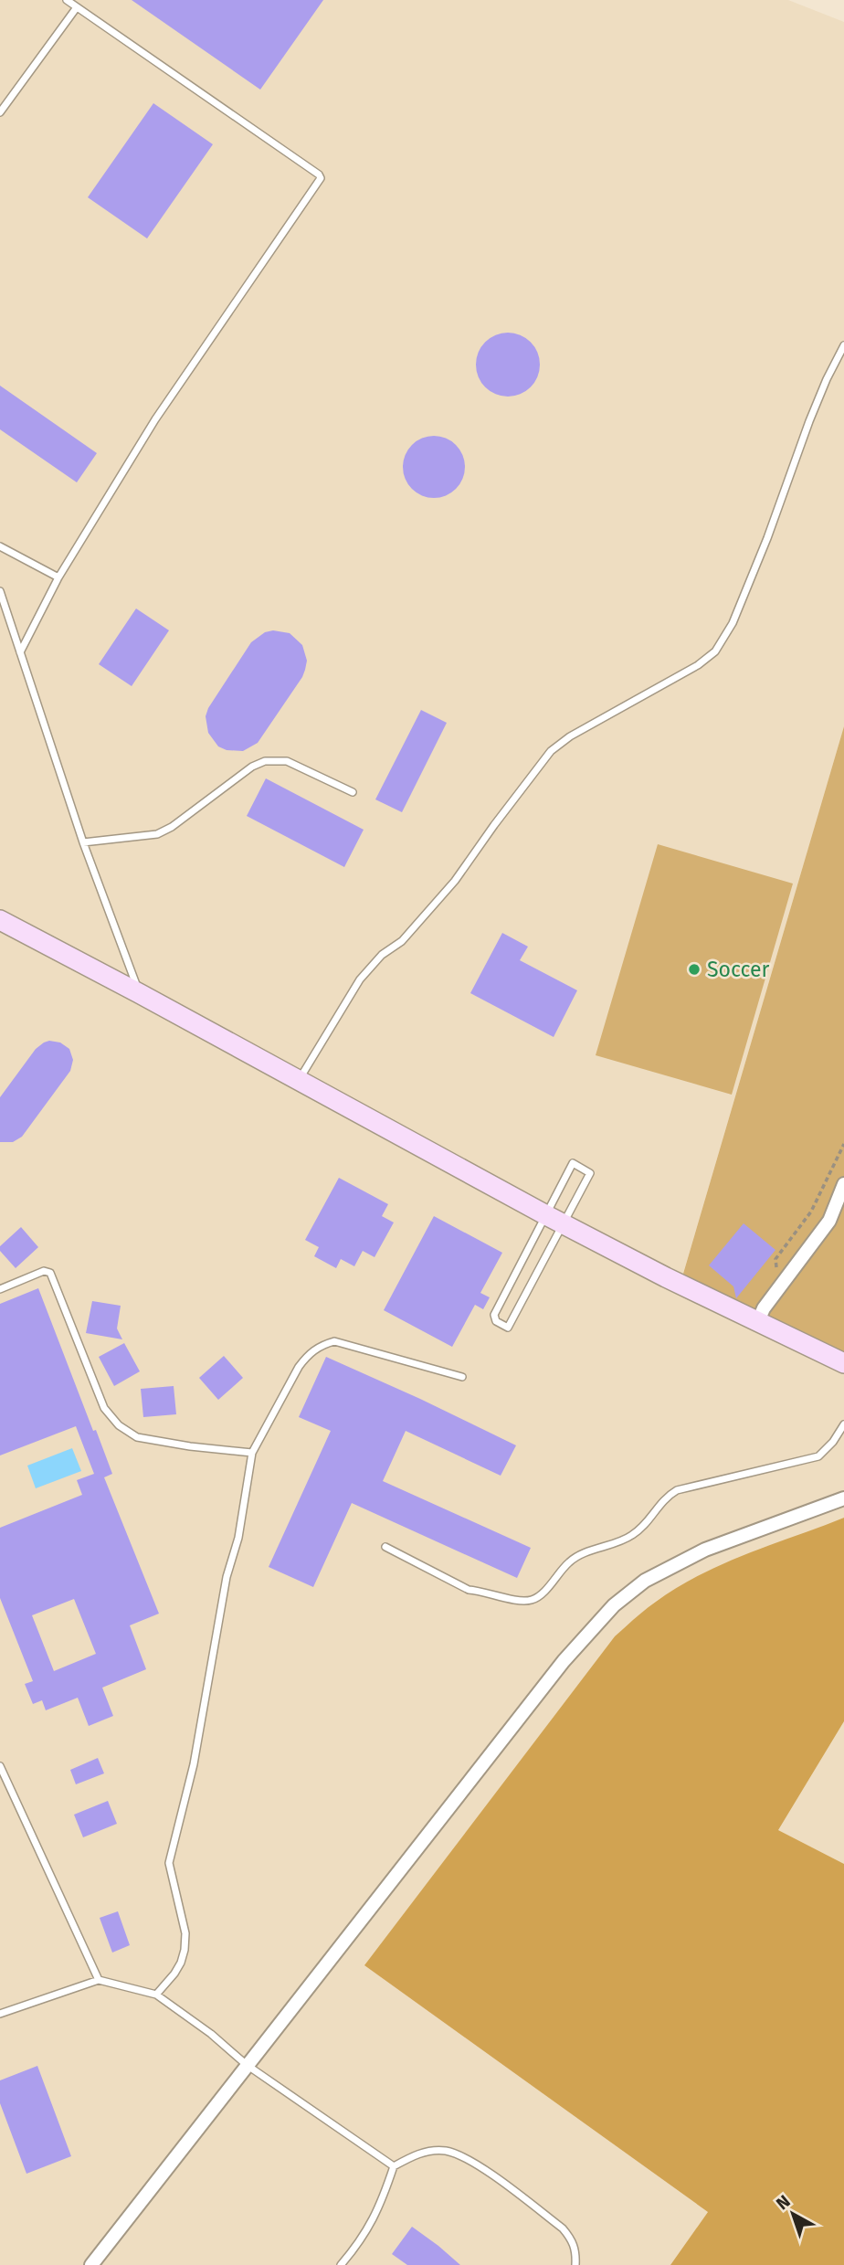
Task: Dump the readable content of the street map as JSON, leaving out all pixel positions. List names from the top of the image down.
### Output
{
  "places": ["Soccer"],
  "north": "top left"
}
